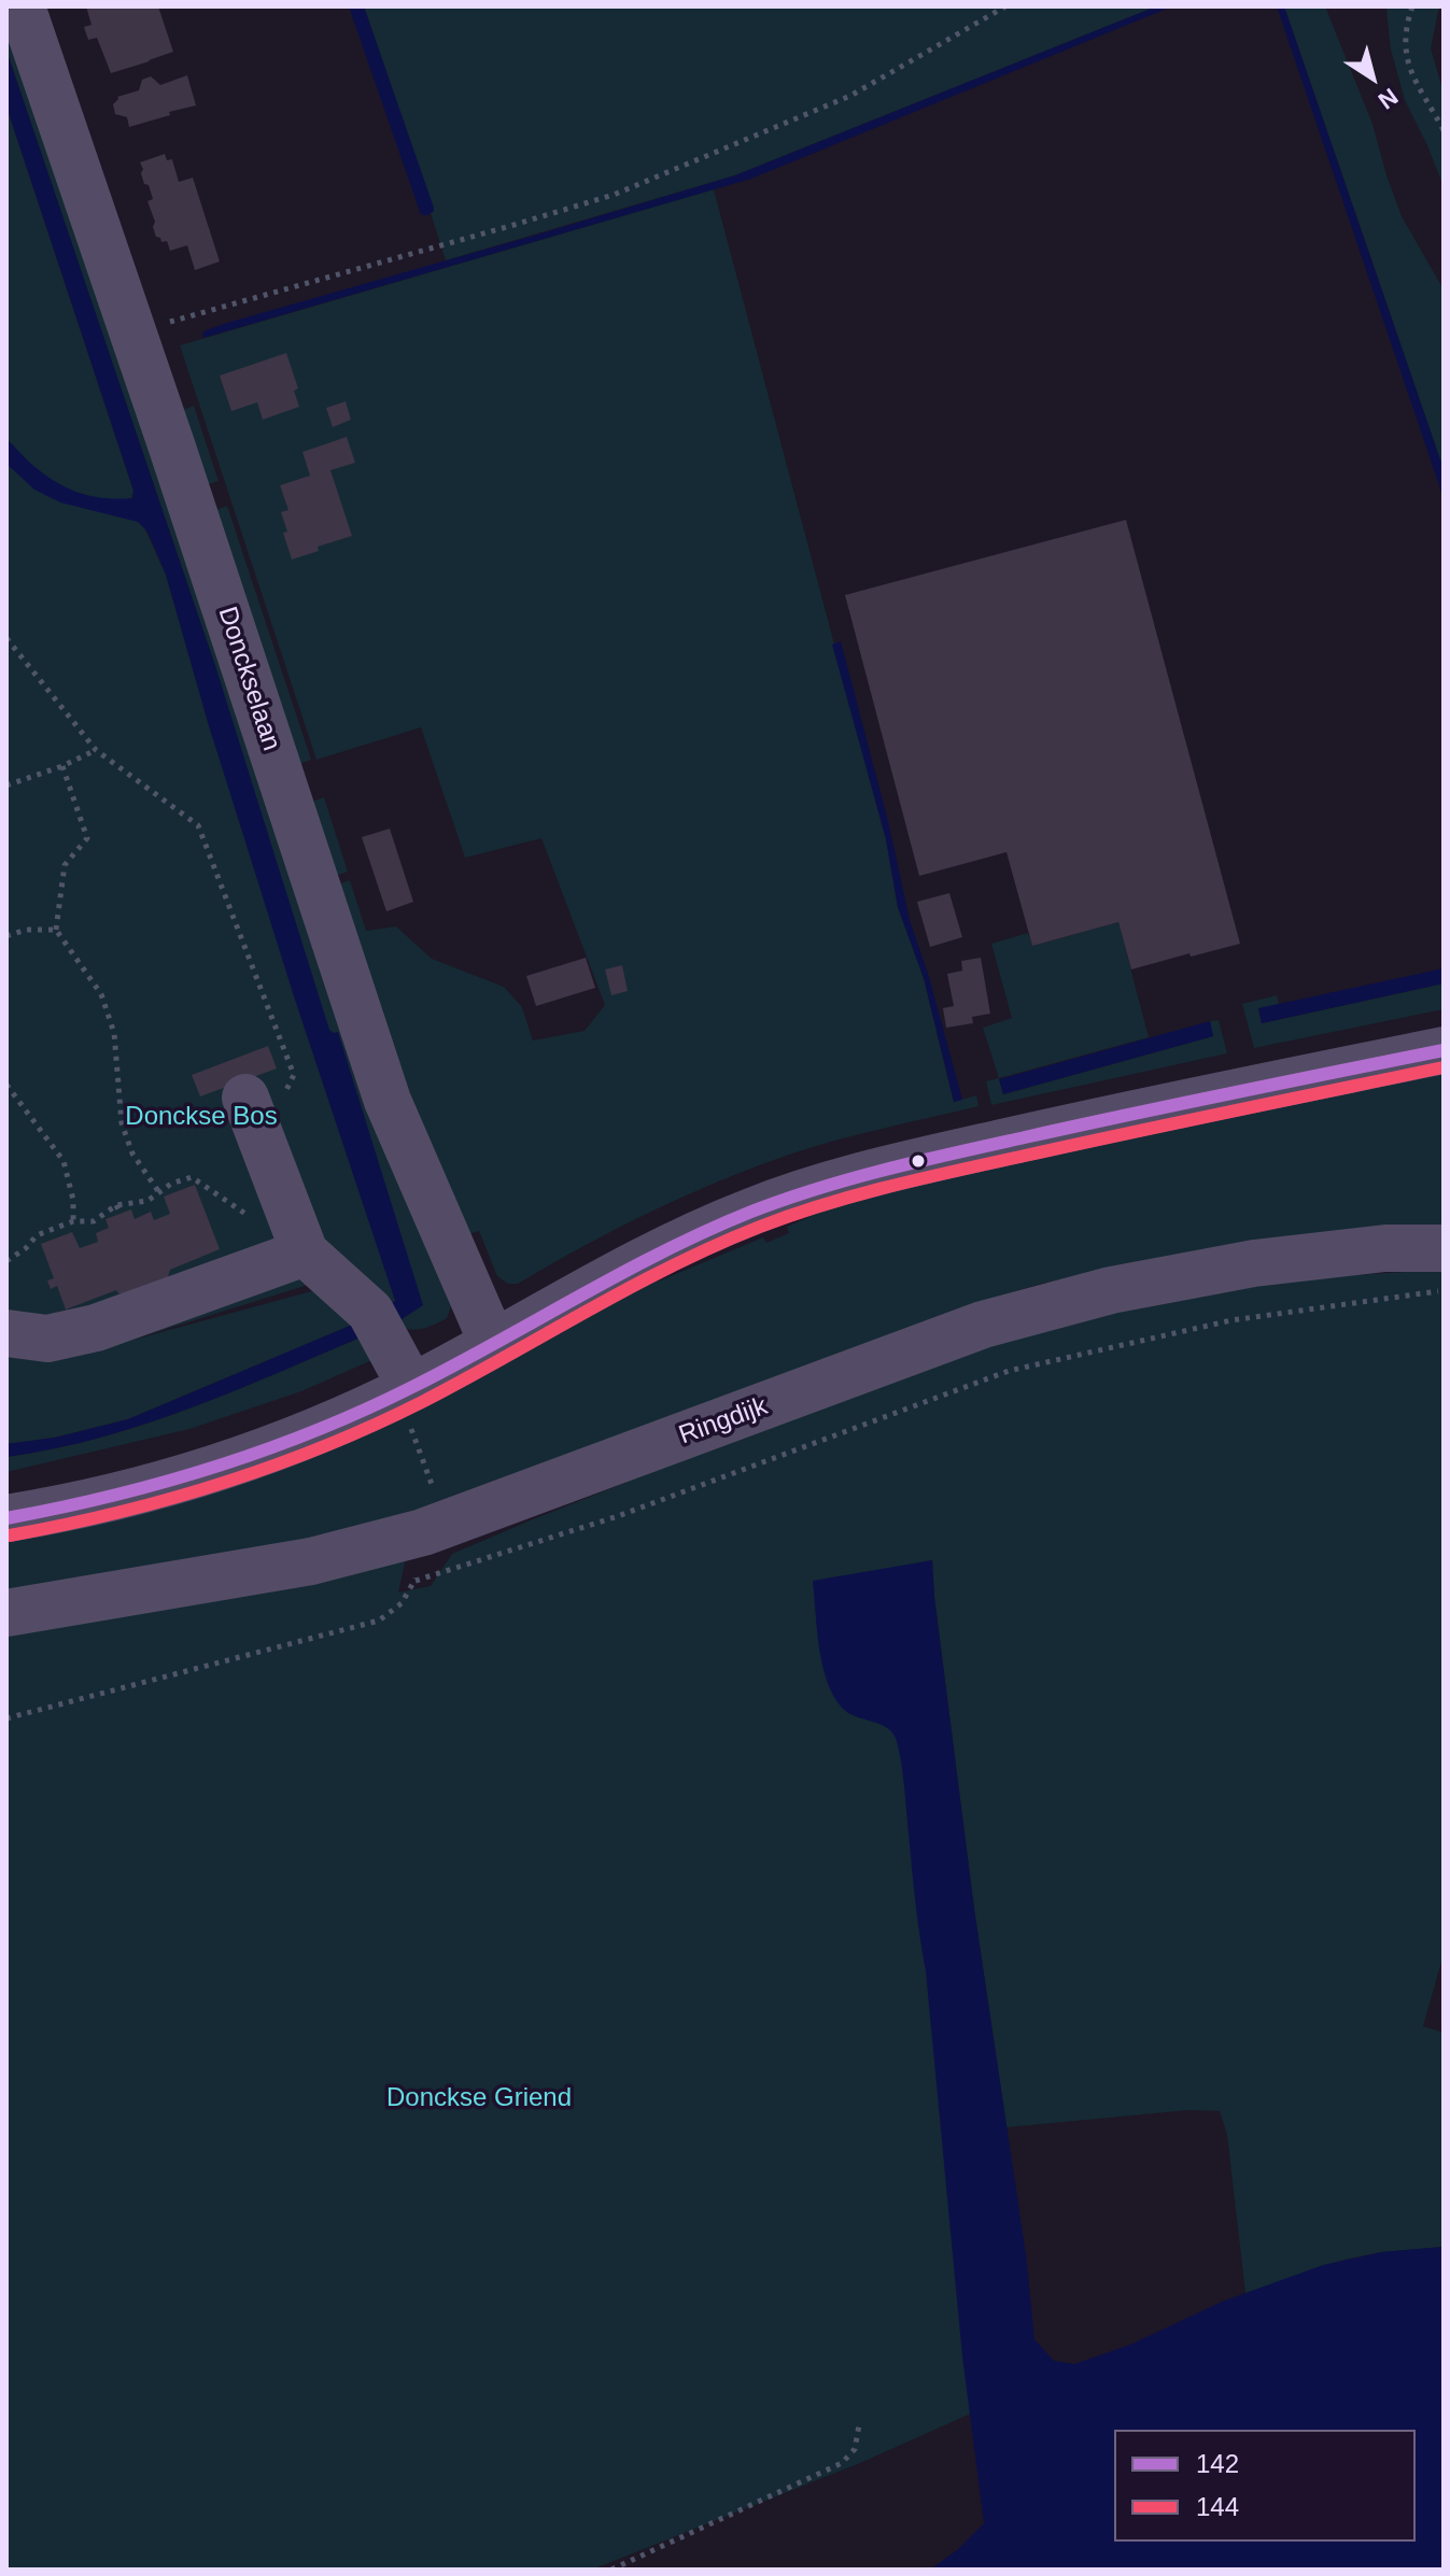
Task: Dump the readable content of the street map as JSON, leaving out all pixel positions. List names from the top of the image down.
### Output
{
  "streets": {
    "street": ["Donckselaan", "Ringdijk"]
  },
  "parks": ["Donckse Bos", "Donckse Griend"],
  "lines": ["transit line 142", "transit line 144"],
  "legend": ["142", "144"],
  "north": "bottom right"
}
